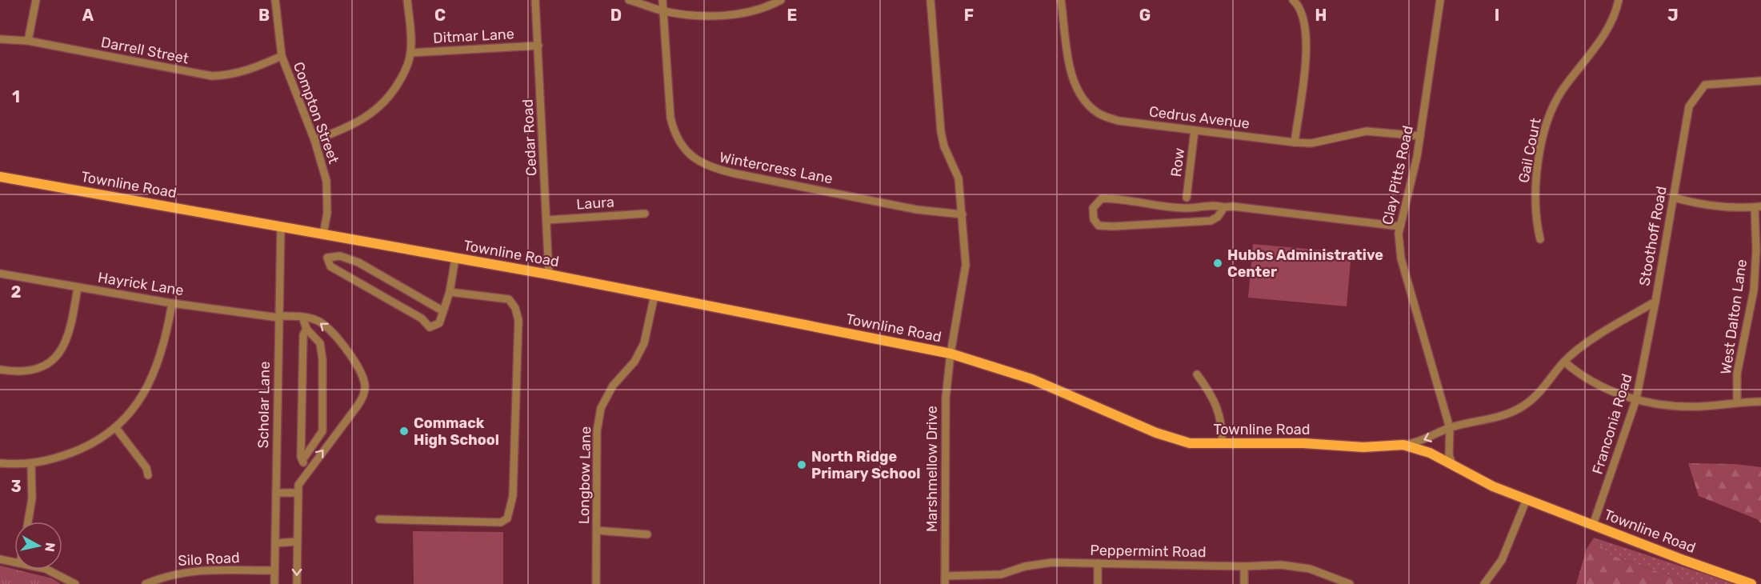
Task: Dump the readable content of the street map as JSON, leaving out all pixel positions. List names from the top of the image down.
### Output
{
  "streets": {
    "main road": ["Townline Road"],
    "street": [
      "Ditmar Lane",
      "Darrell Street",
      "Compton Street",
      "Cedrus Avenue",
      "Cedar Road",
      "Gail Court",
      "Row",
      "Wintercress Lane",
      "Clay Pitts Road",
      "Laura",
      "Stoothoff Road",
      "Hayrick Lane",
      "West Dalton Lane",
      "Scholar Lane",
      "Franconia Road",
      "Marshmellow Drive",
      "Longbow Lane",
      "Peppermint Road",
      "Silo Road"
    ]
  },
  "crossings": [
    ["Ditmar Lane", "Cedar Road"],
    ["Darrell Street", "Compton Street"],
    ["Compton Street", "Townline Road"],
    ["Cedrus Avenue", "Row"],
    ["Cedrus Avenue", "Clay Pitts Road"],
    ["Cedar Road", "Townline Road"],
    ["Cedar Road", "Laura"],
    ["Wintercress Lane", "Marshmellow Drive"],
    ["Clay Pitts Road", "Townline Road"],
    ["Clay Pitts Road", "Stoothoff Road"],
    ["Townline Road", "Stoothoff Road"],
    ["Townline Road", "Scholar Lane"],
    ["Townline Road", "Franconia Road"],
    ["Townline Road", "Marshmellow Drive"],
    ["Townline Road", "Longbow Lane"],
    ["Stoothoff Road", "Franconia Road"],
    ["Hayrick Lane", "Scholar Lane"],
    ["Scholar Lane", "Silo Road"],
    ["Marshmellow Drive", "Peppermint Road"]
  ],
  "places": ["Hubbs Administrative Center", "Commack High School", "North Ridge Primary School"],
  "north": "right",
  "grid": {
    "columns": [
      "A",
      "B",
      "C",
      "D",
      "E",
      "F",
      "G",
      "H",
      "I",
      "J"
    ],
    "rows": ["1", "2", "3"]
  }
}
